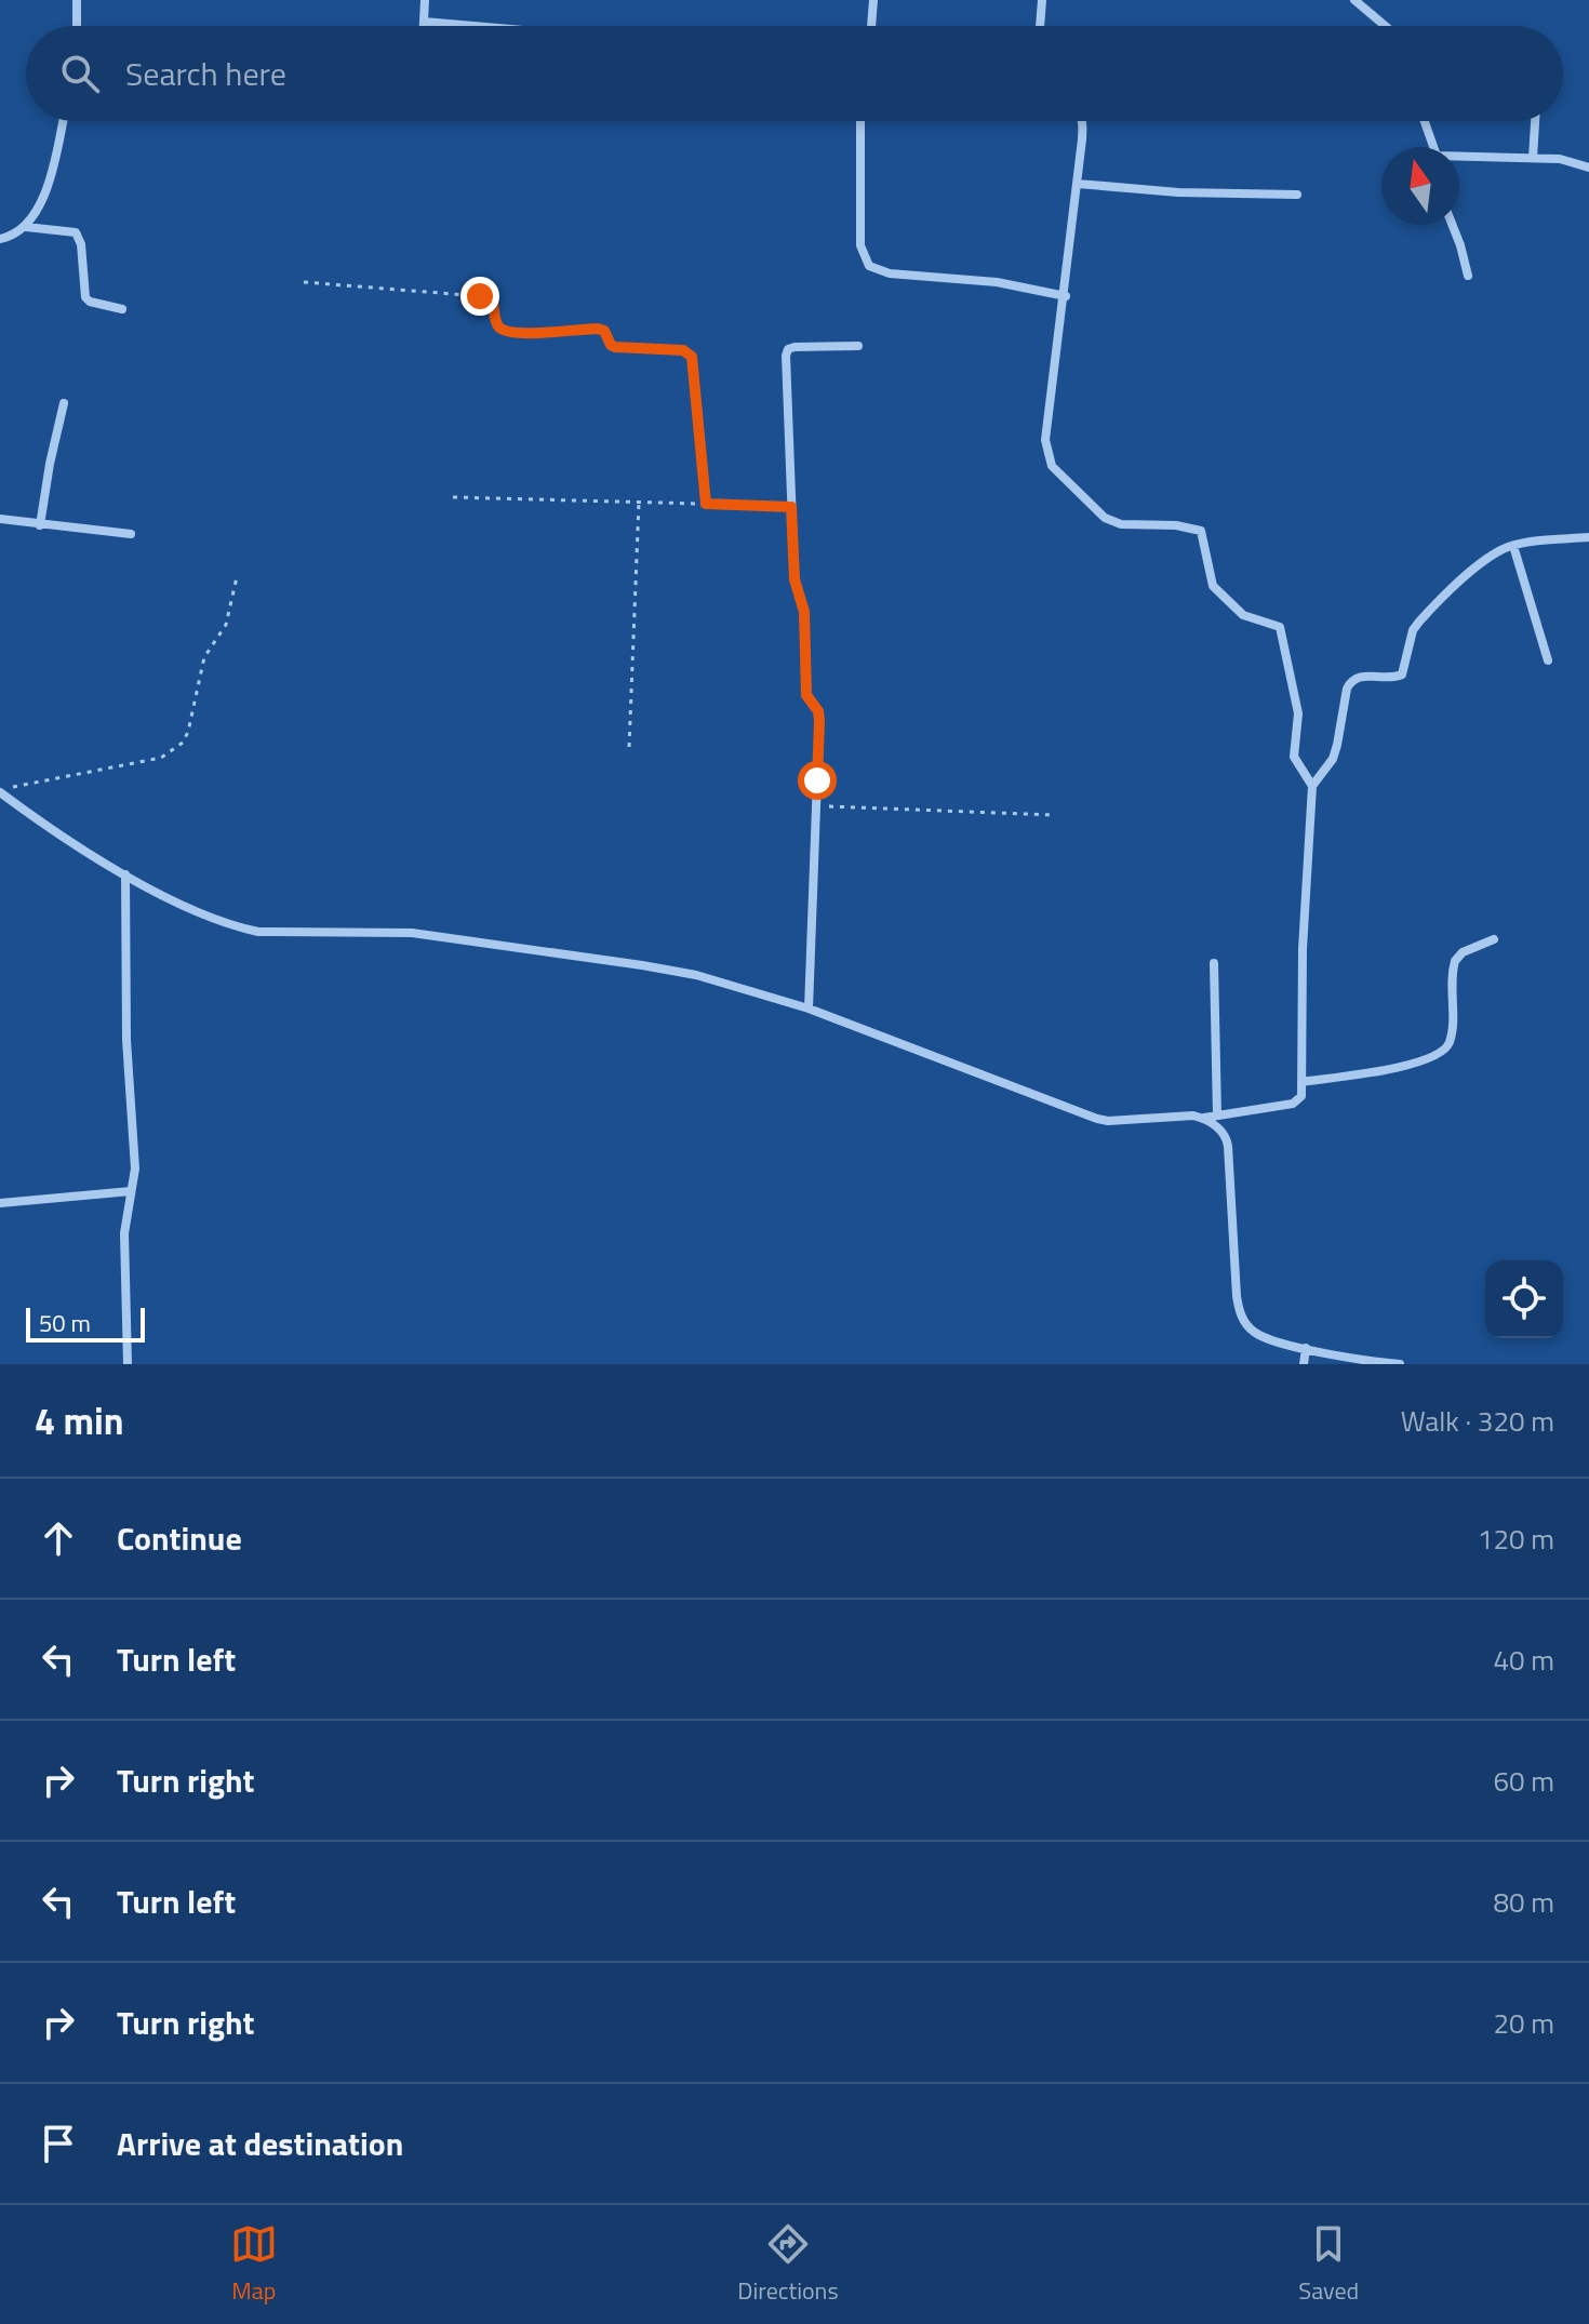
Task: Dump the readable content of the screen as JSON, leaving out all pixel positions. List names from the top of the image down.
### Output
{
  "scale_bar": "50 m",
  "north": "top",
  "page": {
    "search": "Search here",
    "scale": "50 m",
    "heading": ["4 min", "Walk · 320 m"],
    "list": [
      ["Continue", "120 m"],
      ["Turn left", "40 m"],
      ["Turn right", "60 m"],
      ["Turn left", "80 m"],
      ["Turn right", "20 m"],
      "Arrive at destination"
    ],
    "nav": ["Map", "Directions", "Saved"]
  }
}
